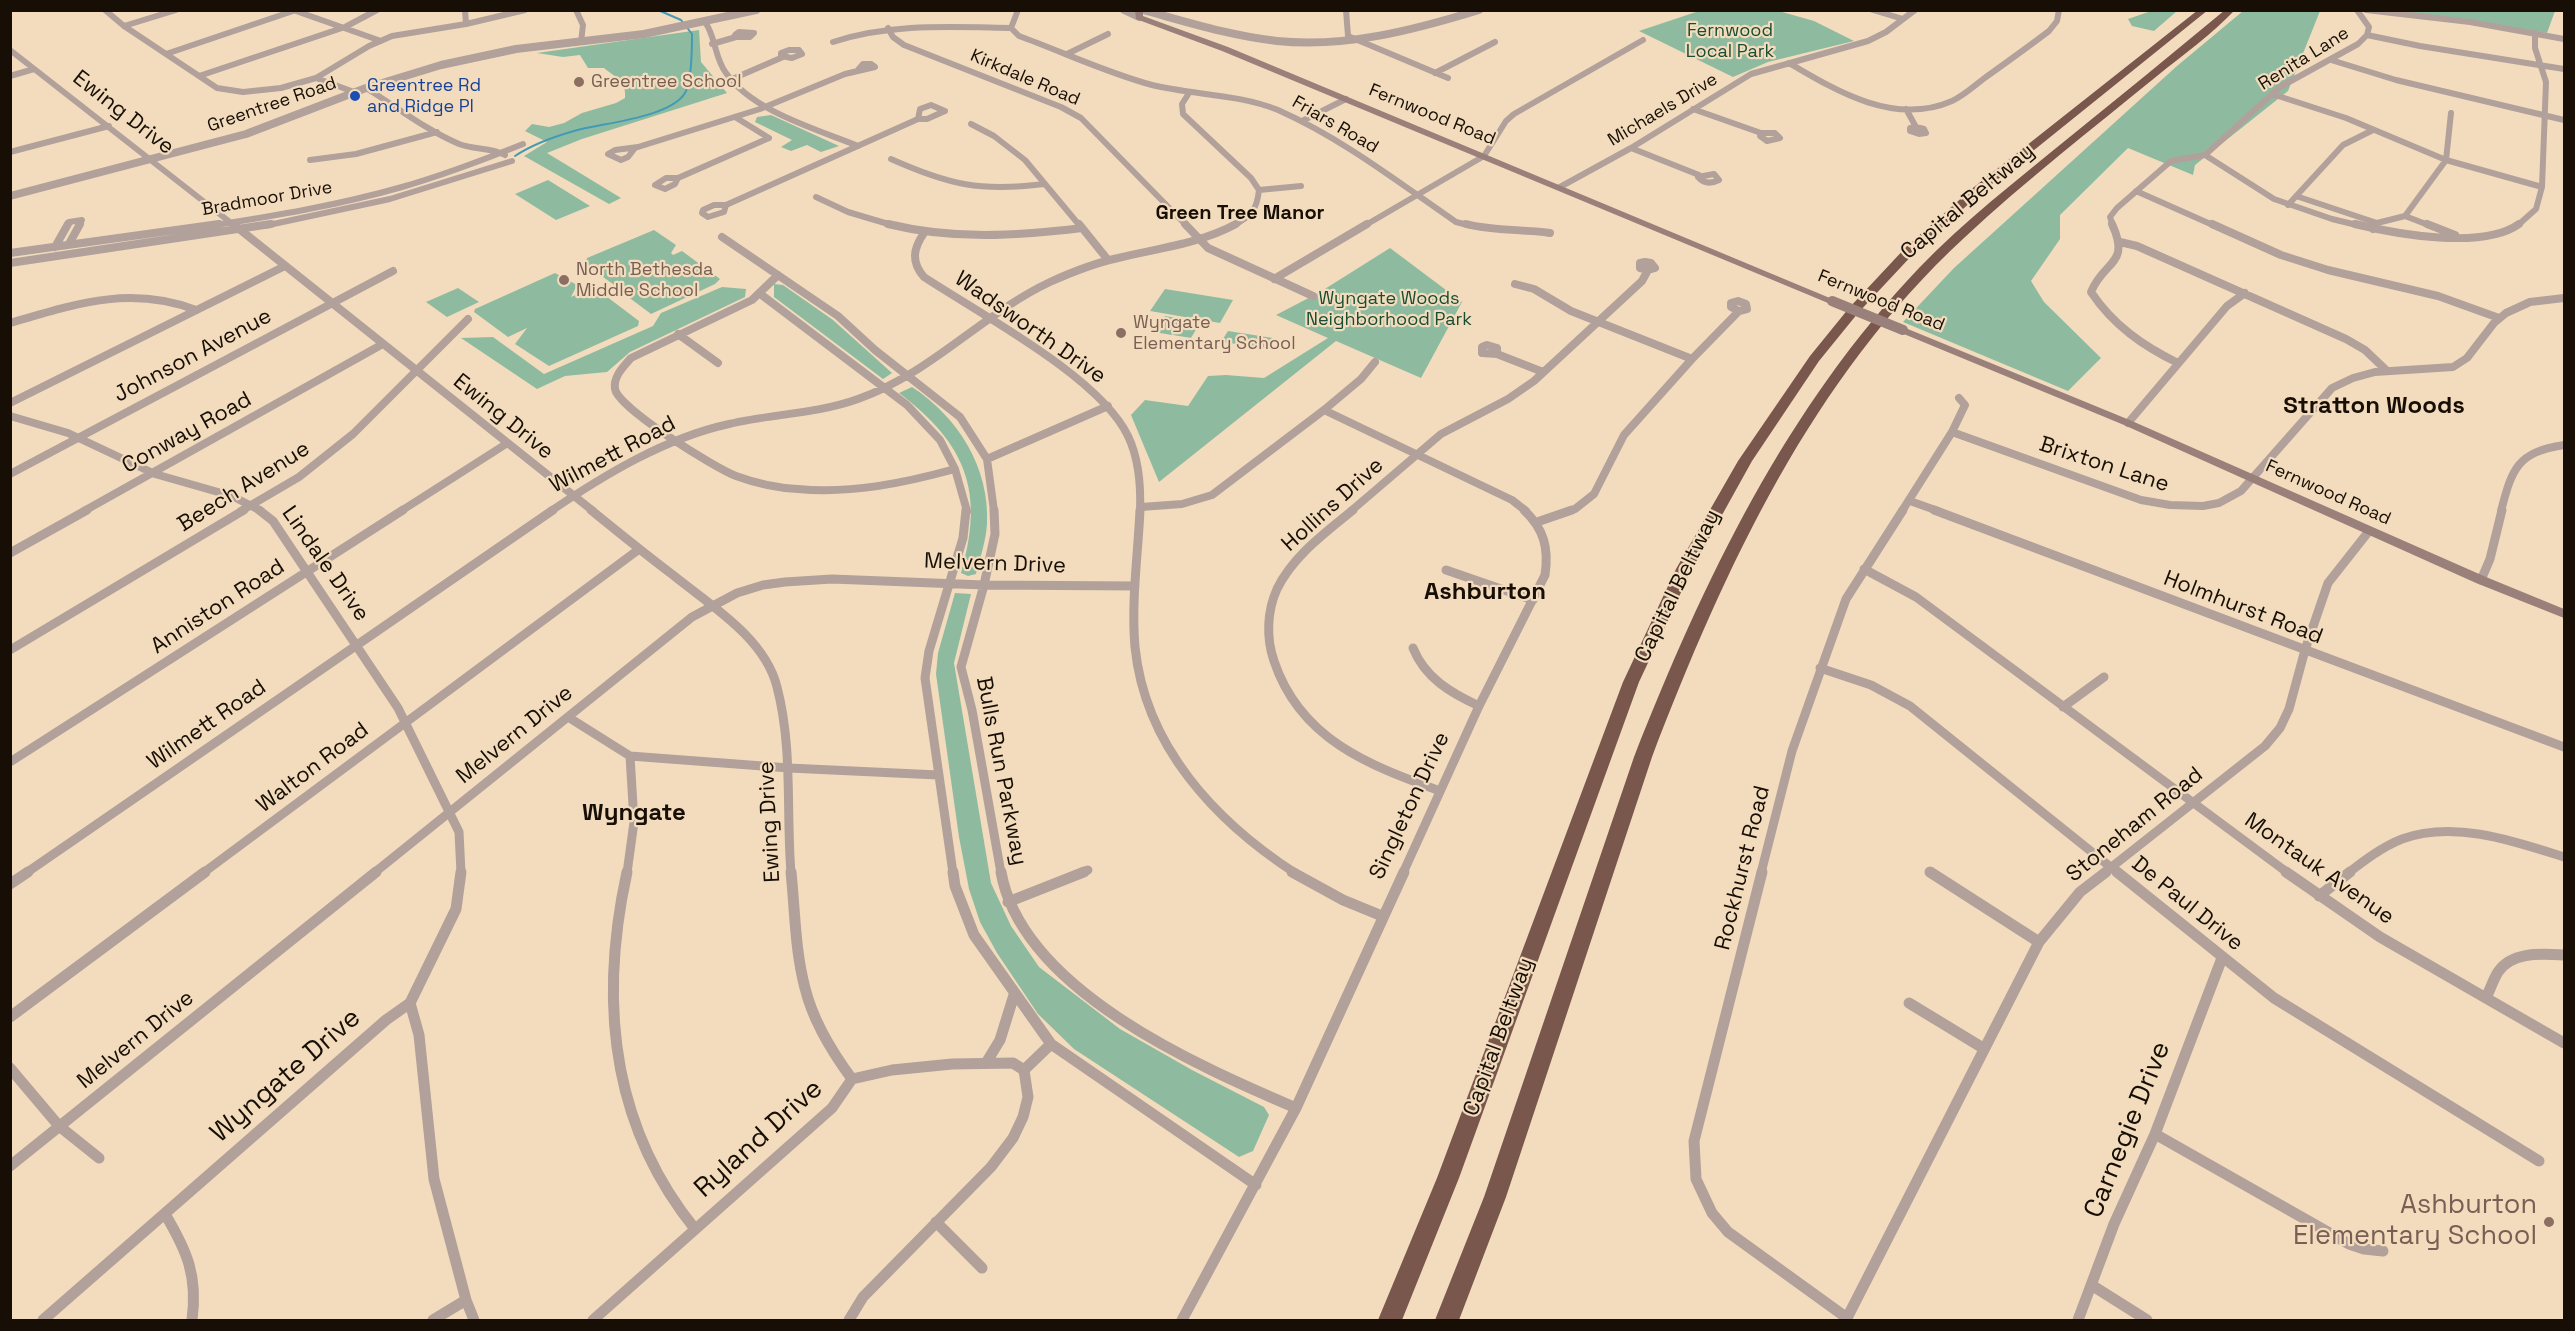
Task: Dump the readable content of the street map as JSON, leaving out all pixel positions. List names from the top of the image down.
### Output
{
  "streets": {
    "highway": ["Capital Beltway"],
    "main road": ["Fernwood Road"],
    "street": [
      "Renita Lane",
      "Kirkdale Road",
      "Greentree Road",
      "Michaels Drive",
      "Ewing Drive",
      "Friars Road",
      "Bradmoor Drive",
      "Wadsworth Drive",
      "Johnson Avenue",
      "Conway Road",
      "Wilmett Road",
      "Brixton Lane",
      "Beech Avenue",
      "Hollins Drive",
      "Lindale Drive",
      "Melvern Drive",
      "Anniston Road",
      "Holmhurst Road",
      "Walton Road",
      "Bulls Run Parkway",
      "Singleton Drive",
      "Stoneham Road",
      "Rockhurst Road",
      "Montauk Avenue",
      "De Paul Drive",
      "Wyngate Drive",
      "Carnegie Drive",
      "Ryland Drive"
    ]
  },
  "crossings": [
    ["Kirkdale Road", "Wilmett Road"],
    ["Greentree Road", "Ewing Drive"],
    ["Michaels Drive", "Fernwood Road"],
    ["Ewing Drive", "Bradmoor Drive"],
    ["Ewing Drive", "Johnson Avenue"],
    ["Ewing Drive", "Conway Road"],
    ["Ewing Drive", "Wilmett Road"],
    ["Ewing Drive", "Beech Avenue"],
    ["Ewing Drive", "Melvern Drive"],
    ["Ewing Drive", "Anniston Road"],
    ["Ewing Drive", "Walton Road"],
    ["Ewing Drive", "Ryland Drive"],
    ["Fernwood Road", "Brixton Lane"],
    ["Fernwood Road", "Stoneham Road"],
    ["Wadsworth Drive", "Wilmett Road"],
    ["Wadsworth Drive", "Melvern Drive"],
    ["Wadsworth Drive", "Singleton Drive"],
    ["Johnson Avenue", "Lindale Drive"],
    ["Conway Road", "Lindale Drive"],
    ["Wilmett Road", "Lindale Drive"],
    ["Wilmett Road", "Bulls Run Parkway"],
    ["Brixton Lane", "Rockhurst Road"],
    ["Beech Avenue", "Lindale Drive"],
    ["Hollins Drive", "Singleton Drive"],
    ["Lindale Drive", "Melvern Drive"],
    ["Lindale Drive", "Anniston Road"],
    ["Lindale Drive", "Walton Road"],
    ["Lindale Drive", "Wyngate Drive"],
    ["Melvern Drive", "Bulls Run Parkway"],
    ["Melvern Drive", "Wyngate Drive"],
    ["Holmhurst Road", "Stoneham Road"],
    ["Holmhurst Road", "Rockhurst Road"],
    ["Bulls Run Parkway", "Singleton Drive"],
    ["Stoneham Road", "Rockhurst Road"],
    ["Stoneham Road", "Montauk Avenue"],
    ["Stoneham Road", "De Paul Drive"],
    ["Rockhurst Road", "Montauk Avenue"],
    ["Rockhurst Road", "De Paul Drive"],
    ["De Paul Drive", "Carnegie Drive"]
  ],
  "districts": [
    "Green Tree Manor",
    "Stratton Woods",
    "Ashburton",
    "Wyngate"
  ],
  "parks": ["Fernwood Local Park", "Wyngate Woods Neighborhood Park"],
  "places": [
    "Greentree School",
    "Greentree Rd and Ridge Pl",
    "North Bethesda Middle School",
    "Wyngate Elementary School",
    "Ashburton Elementary School"
  ]
}
